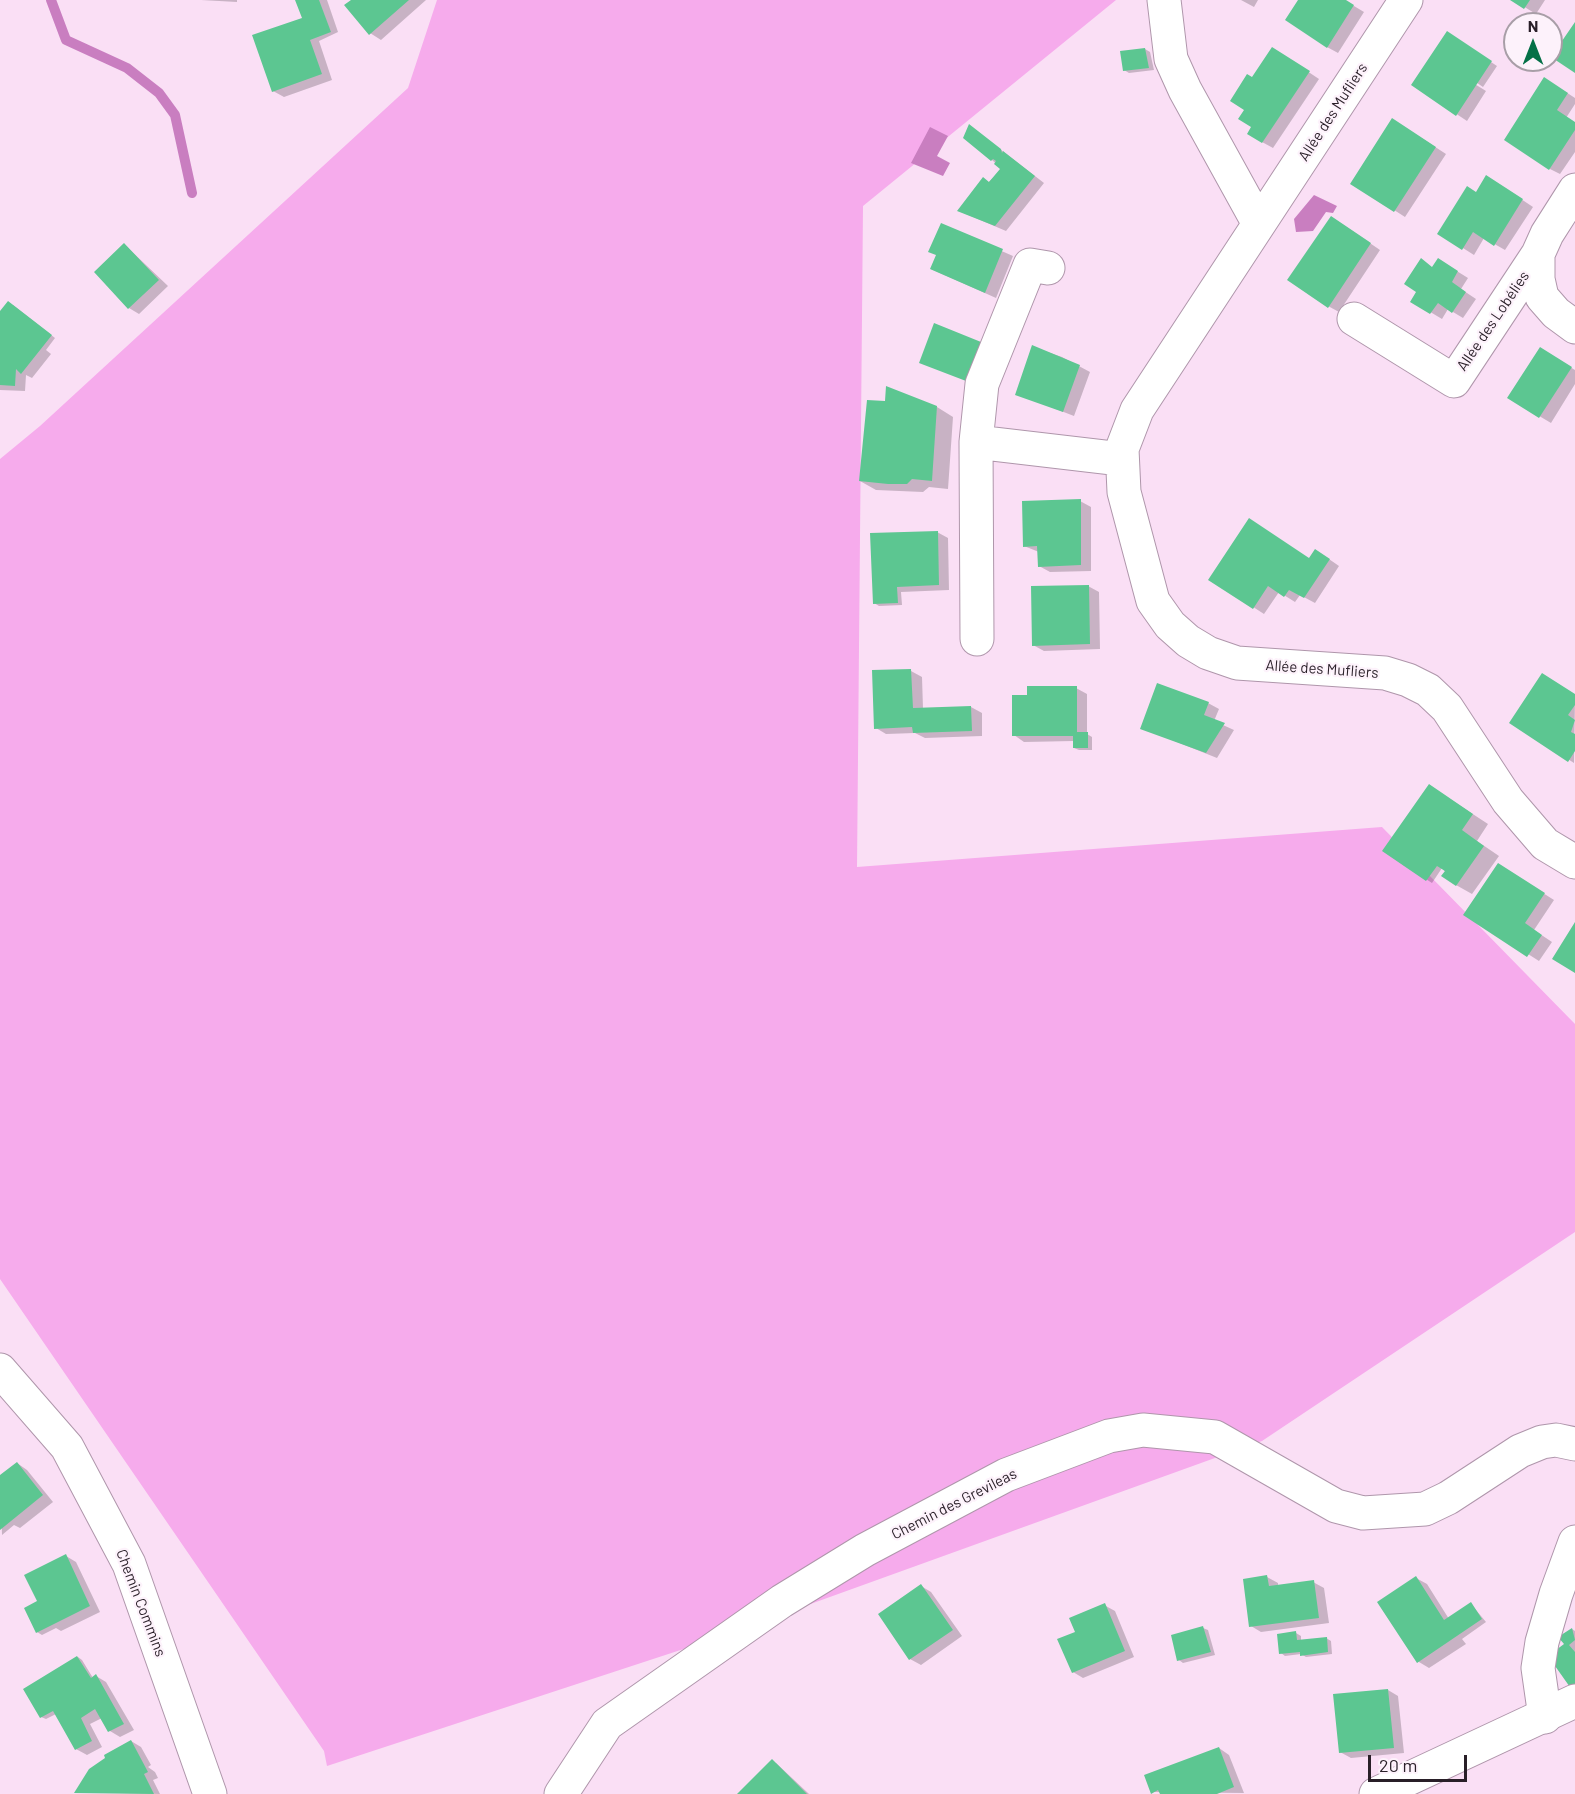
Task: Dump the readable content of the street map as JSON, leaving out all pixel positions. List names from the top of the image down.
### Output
{
  "streets": {
    "street": [
      "Allée des Mufliers",
      "Allée des Lobélies",
      "Chemin des Grevileas",
      "Chemin Commins"
    ]
  },
  "scale_bar": "20 m",
  "north": "top"
}
